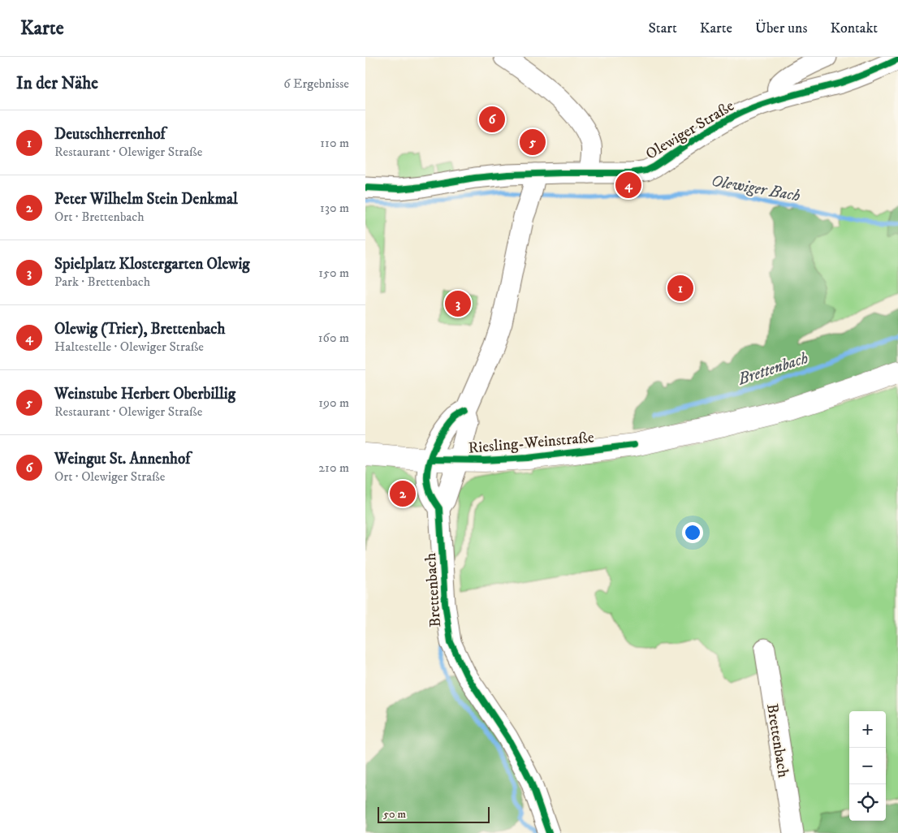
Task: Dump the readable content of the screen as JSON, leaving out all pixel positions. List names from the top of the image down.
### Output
{
  "streets": {
    "main road": ["Riesling-Weinstraße"],
    "street": ["Olewiger Straße", "Brettenbach"]
  },
  "crossings": [
    ["Olewiger Straße", "Brettenbach"],
    ["Riesling-Weinstraße", "Brettenbach"]
  ],
  "water": ["Olewiger Bach", "Brettenbach"],
  "scale_bar": "50 m",
  "page": {
    "header": "Karte",
    "nav": [
      "Start",
      "Karte",
      "Über uns",
      "Kontakt"
    ],
    "heading": ["In der Nähe", "6 Ergebnisse"],
    "pins": [
      "6",
      "5",
      "4",
      "1",
      "3",
      "2"
    ],
    "list": [
      {
        "mark": "1",
        "name": "Deutschherrenhof",
        "note": "Restaurant · Olewiger Straße",
        "value": "110 m"
      },
      {
        "mark": "2",
        "name": "Peter Wilhelm Stein Denkmal",
        "note": "Ort · Brettenbach",
        "value": "130 m"
      },
      {
        "mark": "3",
        "name": "Spielplatz Klostergarten Olewig",
        "note": "Park · Brettenbach",
        "value": "150 m"
      },
      {
        "mark": "4",
        "name": "Olewig (Trier), Brettenbach",
        "note": "Haltestelle · Olewiger Straße",
        "value": "160 m"
      },
      {
        "mark": "5",
        "name": "Weinstube Herbert Oberbillig",
        "note": "Restaurant · Olewiger Straße",
        "value": "190 m"
      },
      {
        "mark": "6",
        "name": "Weingut St. Annenhof",
        "note": "Ort · Olewiger Straße",
        "value": "210 m"
      }
    ],
    "map_buttons": ["+", "−"],
    "scale": "50 m"
  }
}
